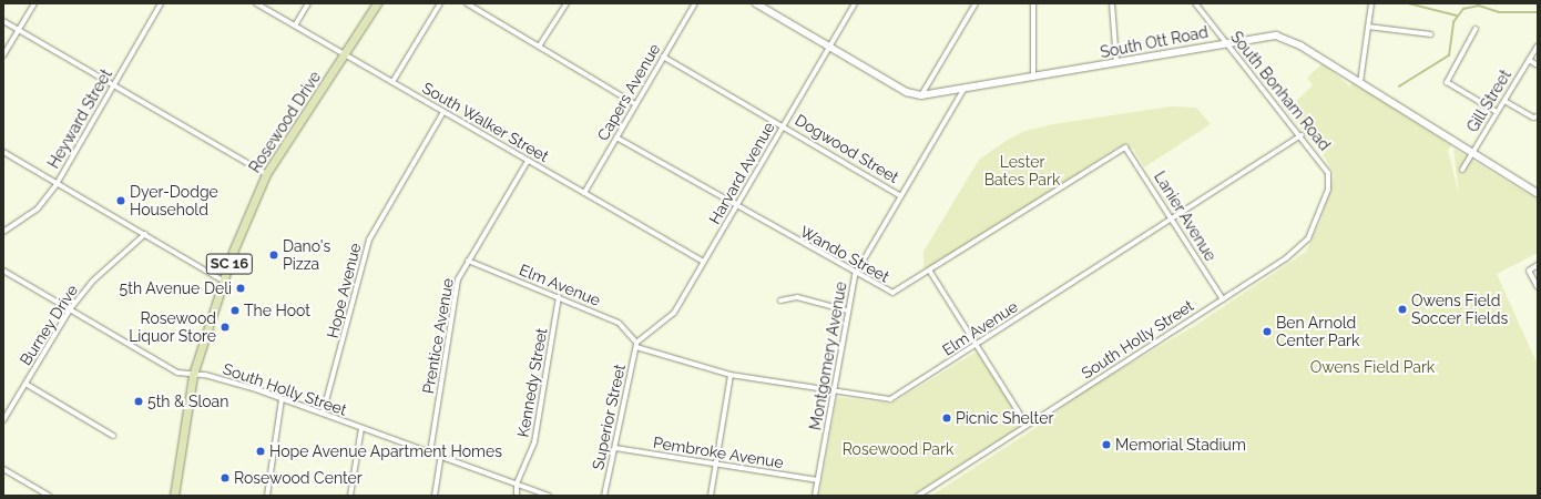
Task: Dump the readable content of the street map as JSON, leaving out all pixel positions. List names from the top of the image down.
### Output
{
  "streets": {
    "main road": ["Rosewood Drive", "SC 16"],
    "street": [
      "South Ott Road",
      "South Bonham Road",
      "Capers Avenue",
      "Gill Street",
      "Heyward Street",
      "South Walker Street",
      "Dogwood Street",
      "Harvard Avenue",
      "Lanier Avenue",
      "Wando Street",
      "Elm Avenue",
      "Hope Avenue",
      "Burney Drive",
      "Prentice Avenue",
      "South Holly Street",
      "Montgomery Avenue",
      "Kennedy Street",
      "Superior Street",
      "Pembroke Avenue"
    ]
  },
  "crossings": [
    ["South Ott Road", "South Bonham Road"],
    ["South Ott Road", "Gill Street"],
    ["South Ott Road", "Harvard Avenue"],
    ["South Ott Road", "Montgomery Avenue"],
    ["South Bonham Road", "Elm Avenue"],
    ["South Bonham Road", "South Holly Street"],
    ["Capers Avenue", "South Walker Street"],
    ["Capers Avenue", "Dogwood Street"],
    ["Capers Avenue", "Wando Street"],
    ["Rosewood Drive", "South Walker Street"],
    ["Rosewood Drive", "South Holly Street"],
    ["South Walker Street", "Harvard Avenue"],
    ["South Walker Street", "Hope Avenue"],
    ["South Walker Street", "Prentice Avenue"],
    ["Dogwood Street", "Harvard Avenue"],
    ["Dogwood Street", "Montgomery Avenue"],
    ["Harvard Avenue", "Wando Street"],
    ["Harvard Avenue", "Elm Avenue"],
    ["Harvard Avenue", "Superior Street"],
    ["Lanier Avenue", "Wando Street"],
    ["Lanier Avenue", "Elm Avenue"],
    ["Lanier Avenue", "South Holly Street"],
    ["Wando Street", "Montgomery Avenue"],
    ["Elm Avenue", "Prentice Avenue"],
    ["Elm Avenue", "Montgomery Avenue"],
    ["Elm Avenue", "Kennedy Street"],
    ["Elm Avenue", "Superior Street"],
    ["Hope Avenue", "South Holly Street"],
    ["Burney Drive", "South Holly Street"],
    ["Prentice Avenue", "South Holly Street"],
    ["South Holly Street", "Kennedy Street"],
    ["Montgomery Avenue", "Pembroke Avenue"],
    ["Superior Street", "Pembroke Avenue"]
  ],
  "parks": ["Lester Bates Park", "Owens Field Park", "Rosewood Park"],
  "places": [
    "Dyer-Dodge Household",
    "Dano's Pizza",
    "5th Avenue Deli",
    "Owens Field Soccer Fields",
    "The Hoot",
    "Rosewood Liquor Store",
    "Ben Arnold Center Park",
    "5th & Sloan",
    "Picnic Shelter",
    "Memorial Stadium",
    "Hope Avenue Apartment Homes",
    "Rosewood Center"
  ]
}
